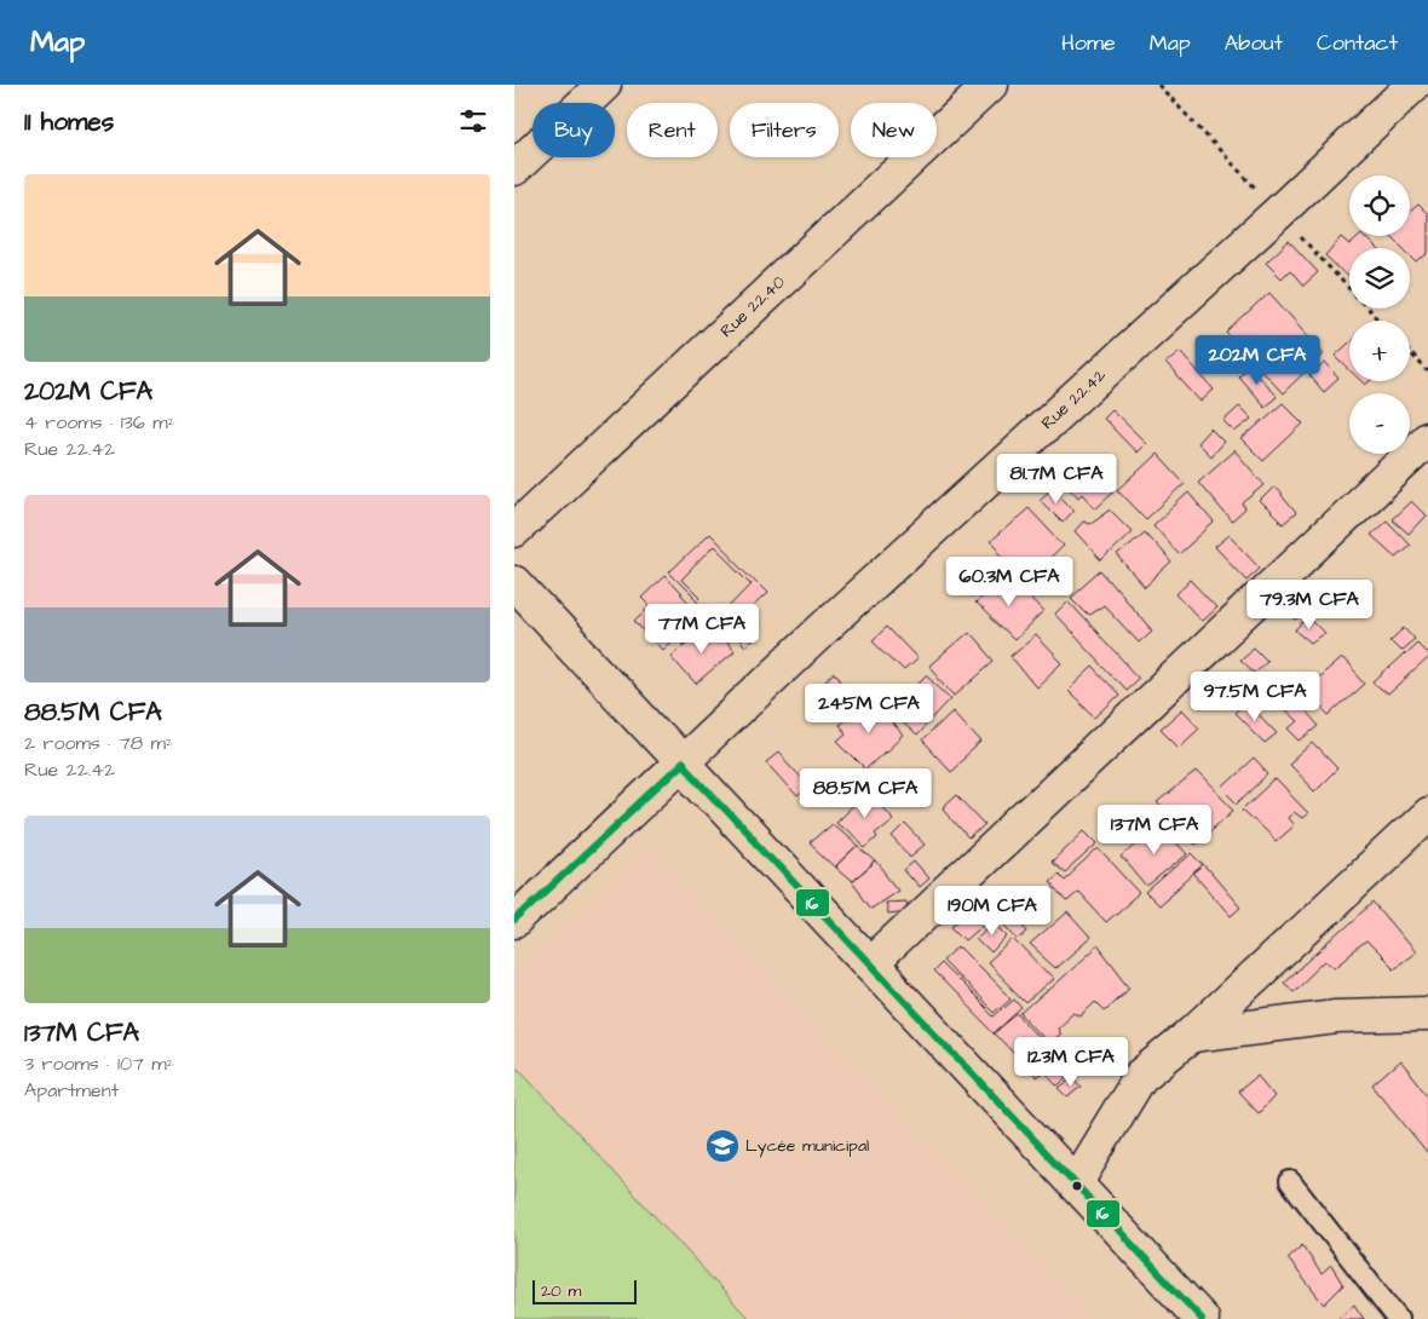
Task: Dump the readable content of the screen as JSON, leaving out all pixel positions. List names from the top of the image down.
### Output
{
  "streets": {
    "street": ["Rue 22.40", "Rue 22.42"]
  },
  "places": {
    "school or university": ["Lycée municipal"]
  },
  "lines": ["transit line 16"],
  "scale_bar": "20 m",
  "page": {
    "header": "Map",
    "nav": [
      "Home",
      "Map",
      "About",
      "Contact"
    ],
    "heading": "11 homes",
    "chip": [
      "Buy",
      "Rent",
      "Filters",
      "New"
    ],
    "list": [
      {
        "name": "202M CFA",
        "note": "4 rooms · 136 m² · Rue 22.42"
      },
      {
        "name": "88.5M CFA",
        "note": "2 rooms · 78 m² · Rue 22.42"
      },
      {
        "name": "137M CFA",
        "note": "3 rooms · 107 m² · Apartment"
      }
    ],
    "map_buttons": ["+", "−"],
    "price": [
      "202M CFA",
      "81.7M CFA",
      "60.3M CFA",
      "79.3M CFA",
      "77M CFA",
      "97.5M CFA",
      "245M CFA",
      "88.5M CFA",
      "137M CFA",
      "190M CFA",
      "123M CFA"
    ],
    "scale": "20 m"
  }
}
